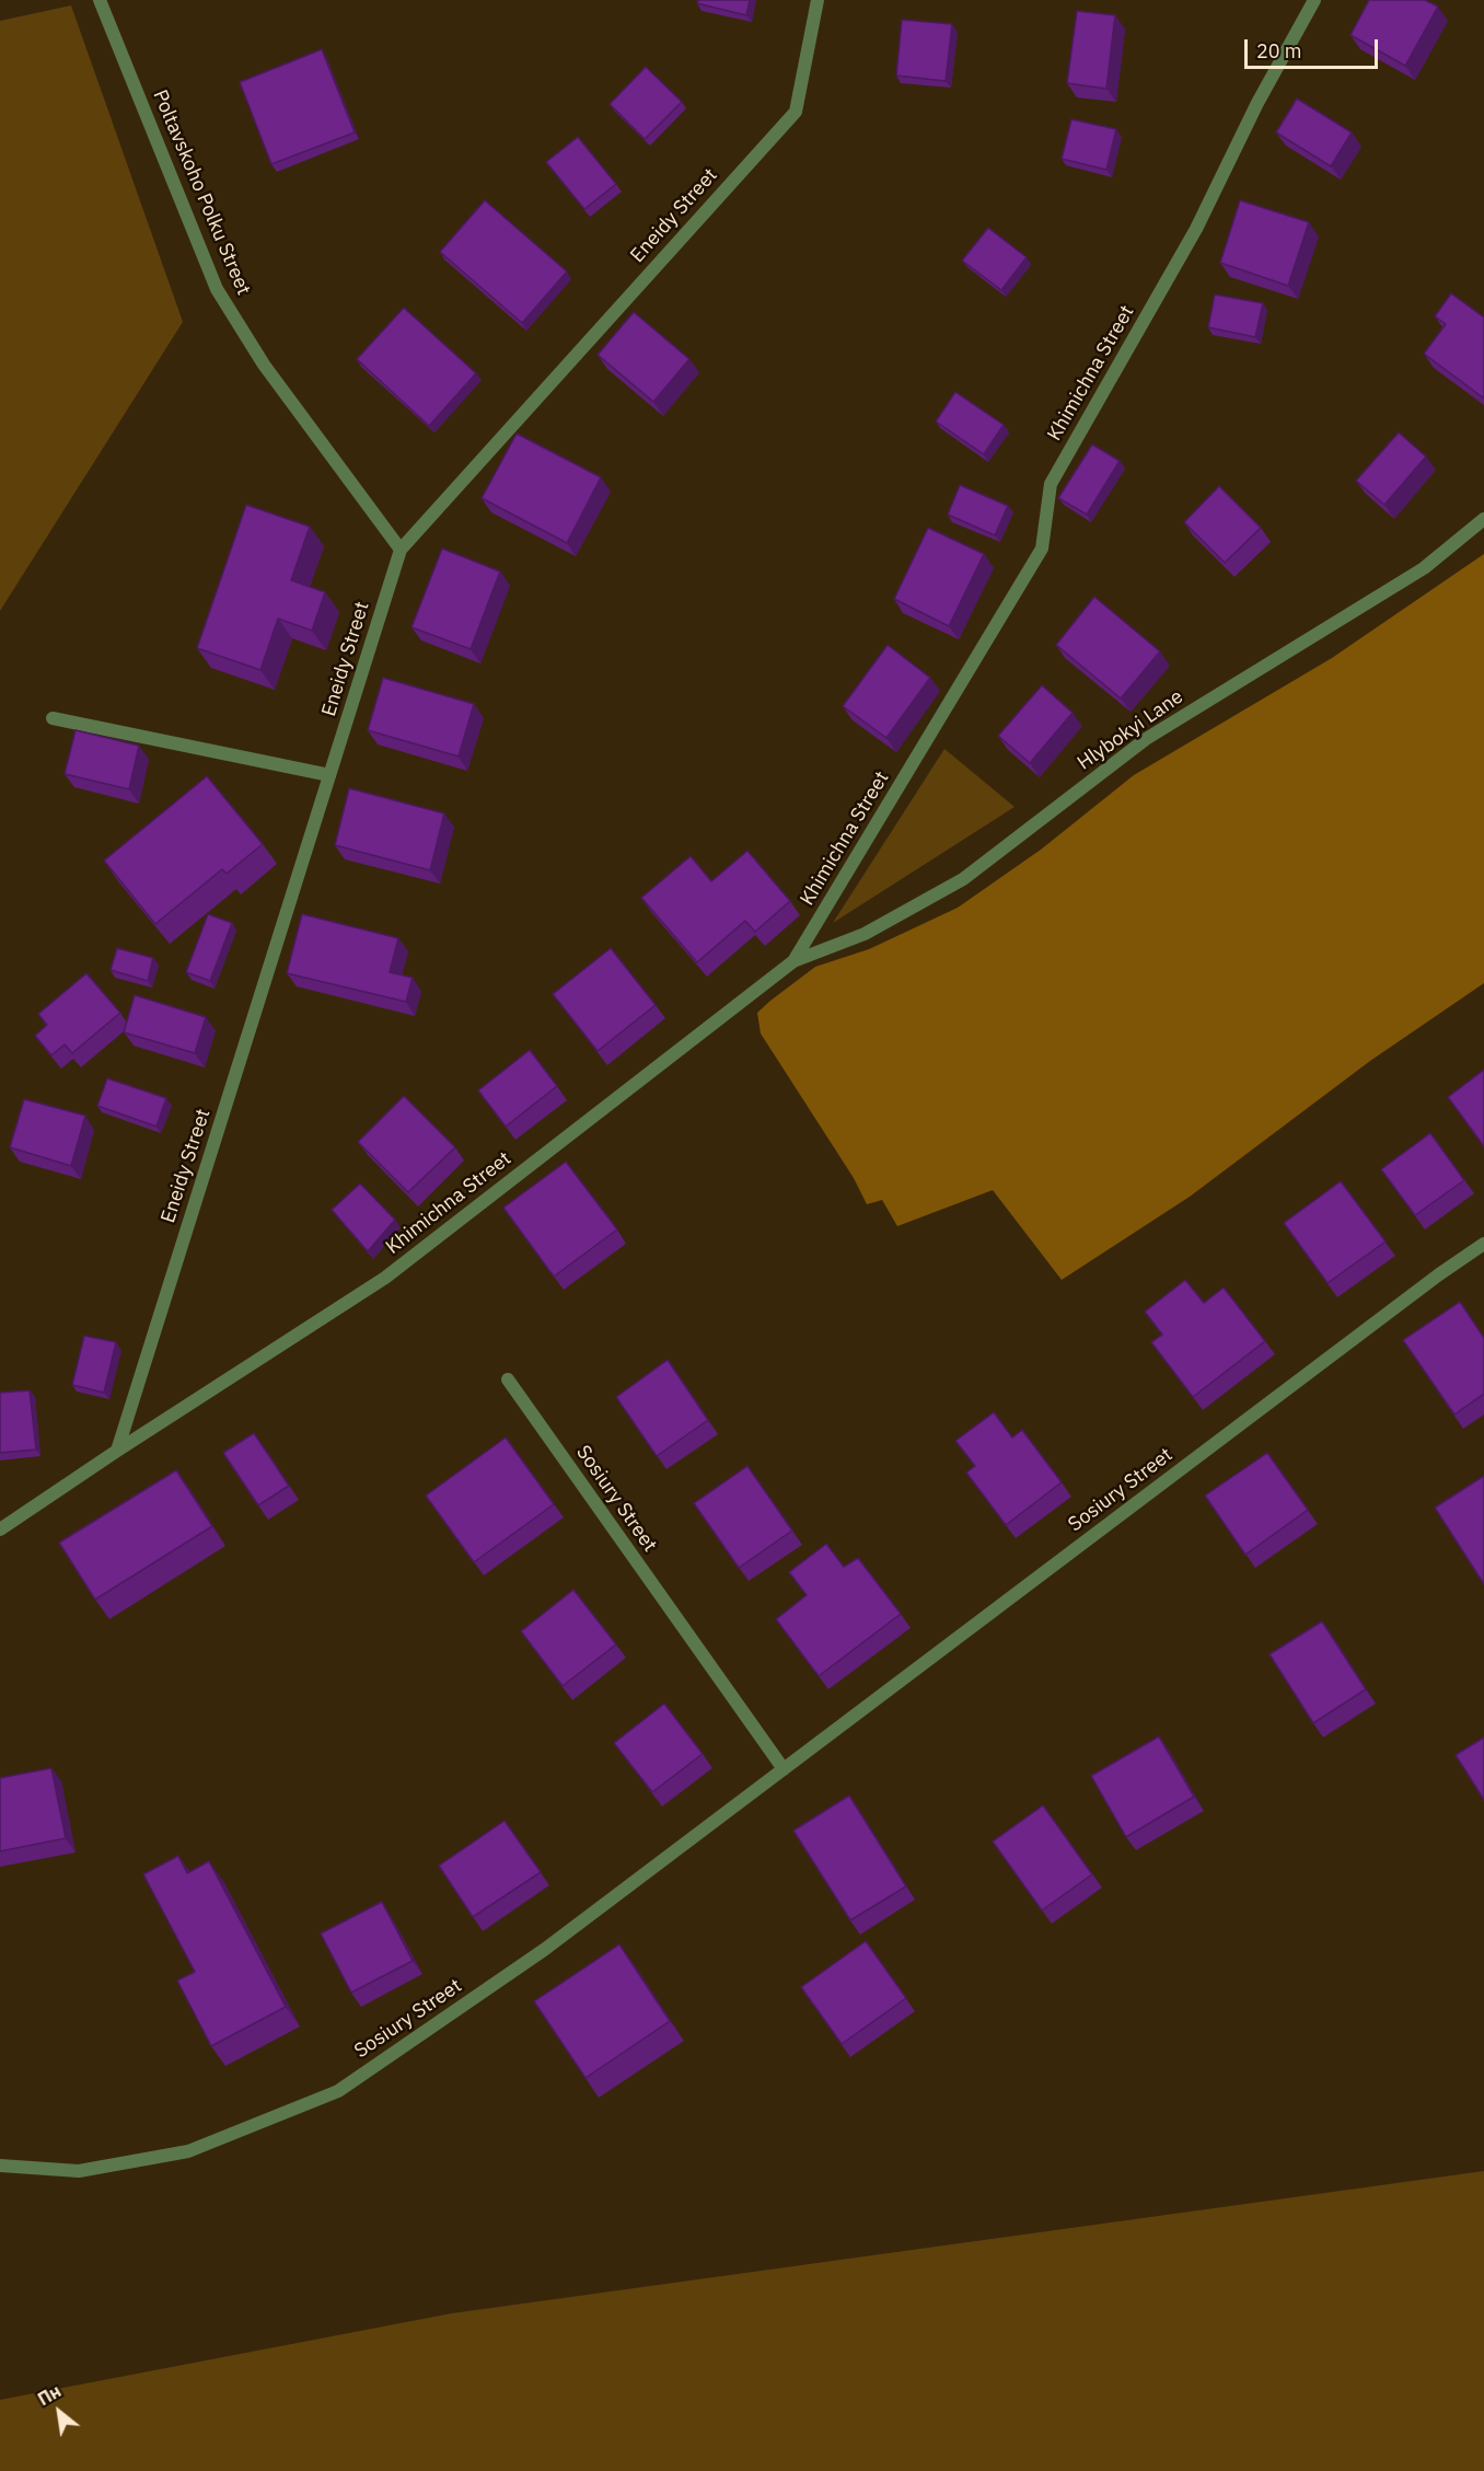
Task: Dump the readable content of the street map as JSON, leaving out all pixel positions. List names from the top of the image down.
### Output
{
  "streets": {
    "street": [
      "Poltavskoho Polku Street",
      "Eneidy Street",
      "Khimichna Street",
      "Hlybokyi Lane",
      "Sosiury Street"
    ]
  },
  "crossings": [
    ["Poltavskoho Polku Street", "Eneidy Street"],
    ["Eneidy Street", "Khimichna Street"],
    ["Khimichna Street", "Hlybokyi Lane"]
  ],
  "scale_bar": "20 m",
  "north": "top left"
}
